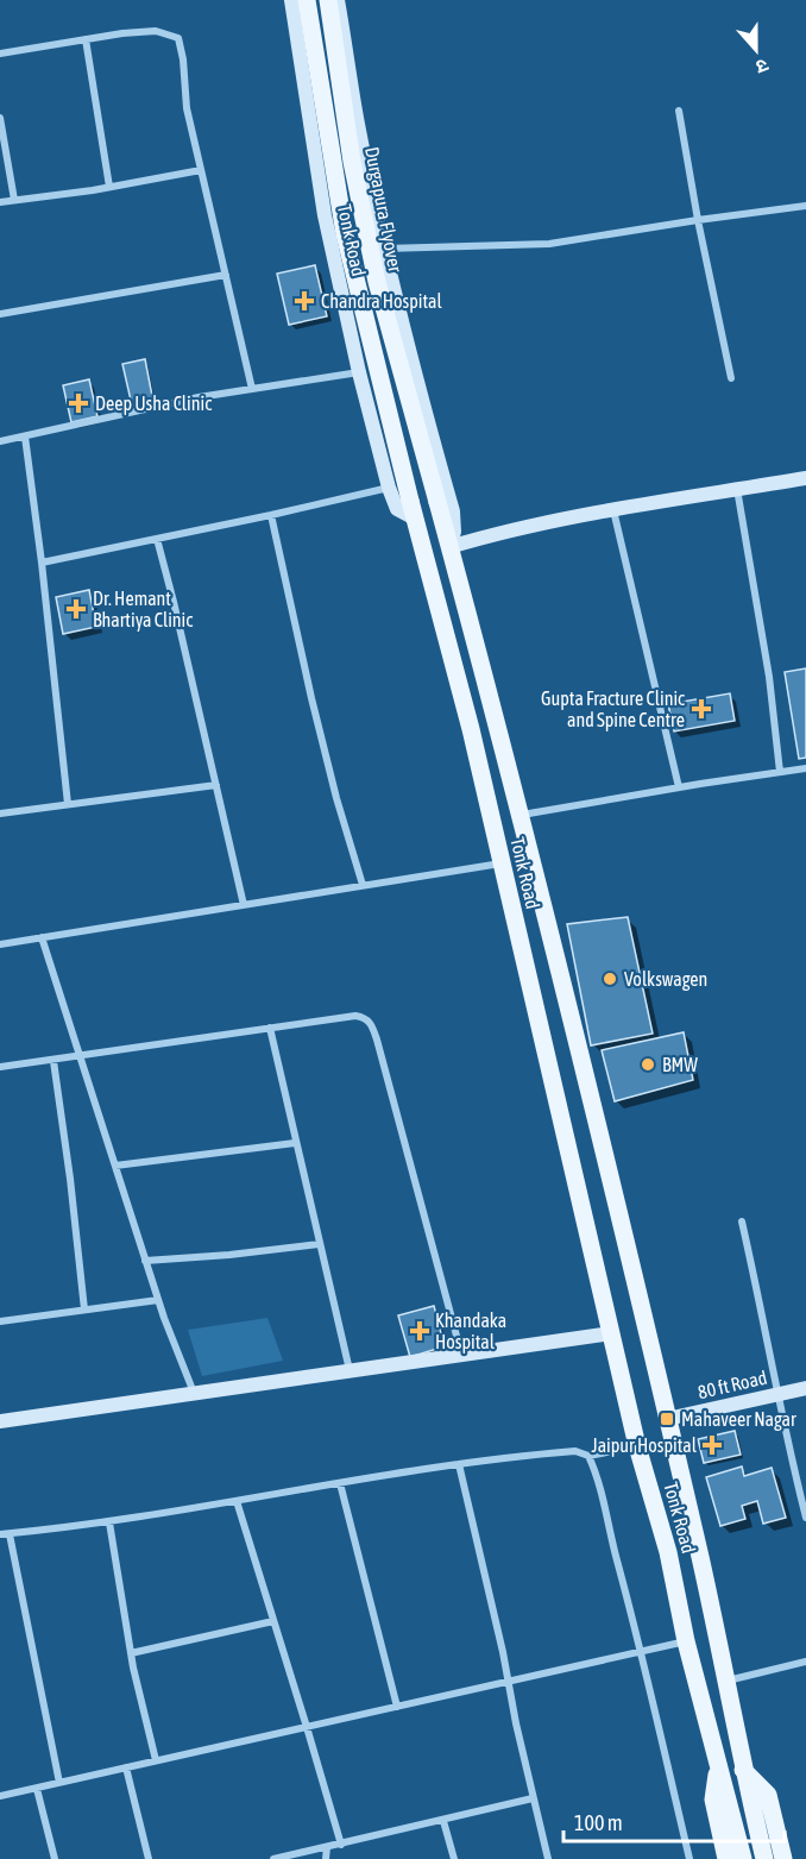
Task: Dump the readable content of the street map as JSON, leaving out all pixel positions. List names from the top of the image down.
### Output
{
  "streets": {
    "main road": ["Durgapura Flyover", "Tonk Road"],
    "street": ["80 ft Road"]
  },
  "crossings": [
    ["Durgapura Flyover", "Tonk Road"],
    ["Tonk Road", "80 ft Road"]
  ],
  "places": {
    "health": [
      "Chandra Hospital",
      "Deep Usha Clinic",
      "Dr. Hemant Bhartiya Clinic",
      "Gupta Fracture Clinic and Spine Centre",
      "Khandaka Hospital",
      "Jaipur Hospital"
    ],
    "other": ["Volkswagen", "BMW"],
    "transit": ["Mahaveer Nagar"]
  },
  "scale_bar": "100 m",
  "north": "bottom"
}
